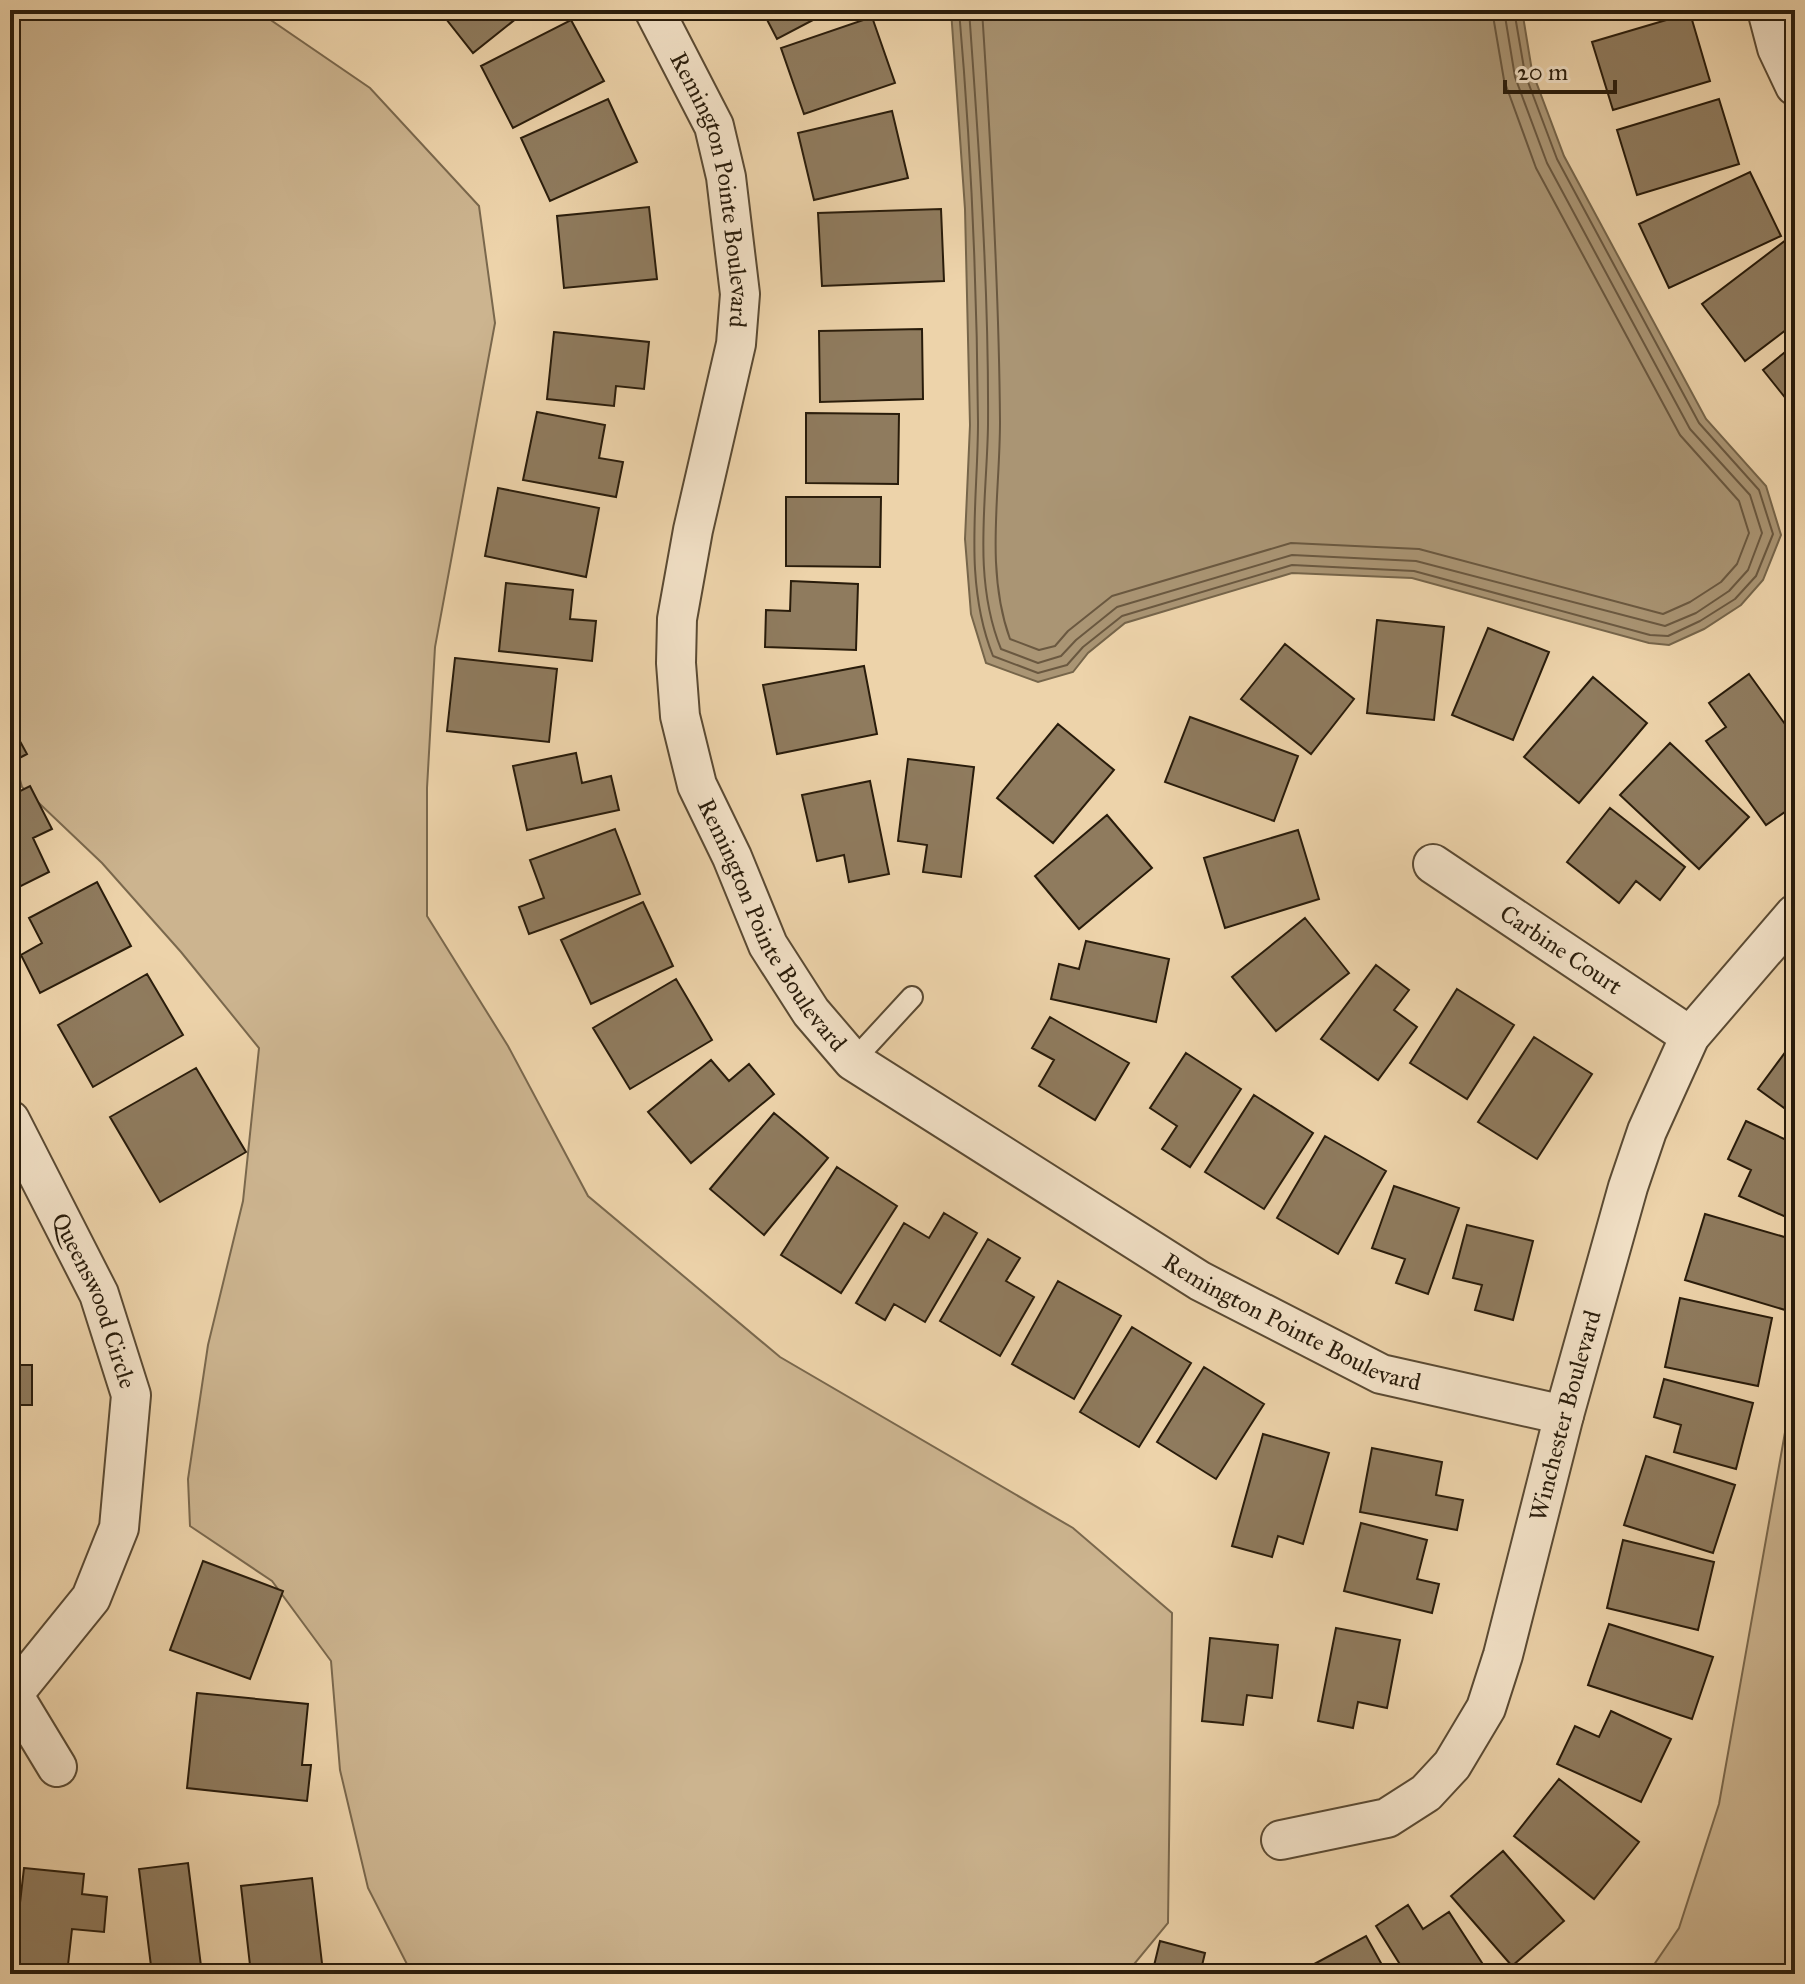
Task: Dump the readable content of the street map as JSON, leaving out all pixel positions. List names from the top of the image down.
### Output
{
  "streets": {
    "street": [
      "Remington Pointe Boulevard",
      "Carbine Court",
      "Queenswood Circle",
      "Winchester Boulevard"
    ]
  },
  "crossings": [
    ["Remington Pointe Boulevard", "Winchester Boulevard"],
    ["Carbine Court", "Winchester Boulevard"]
  ],
  "scale_bar": "20 m"
}
